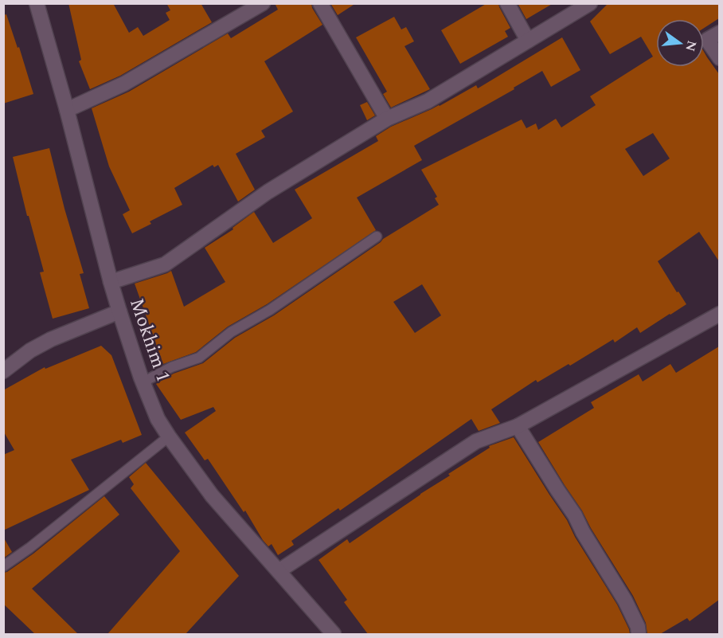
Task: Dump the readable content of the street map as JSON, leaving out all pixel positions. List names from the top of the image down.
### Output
{
  "streets": {
    "street": ["Mokhim 1"]
  },
  "north": "right"
}
